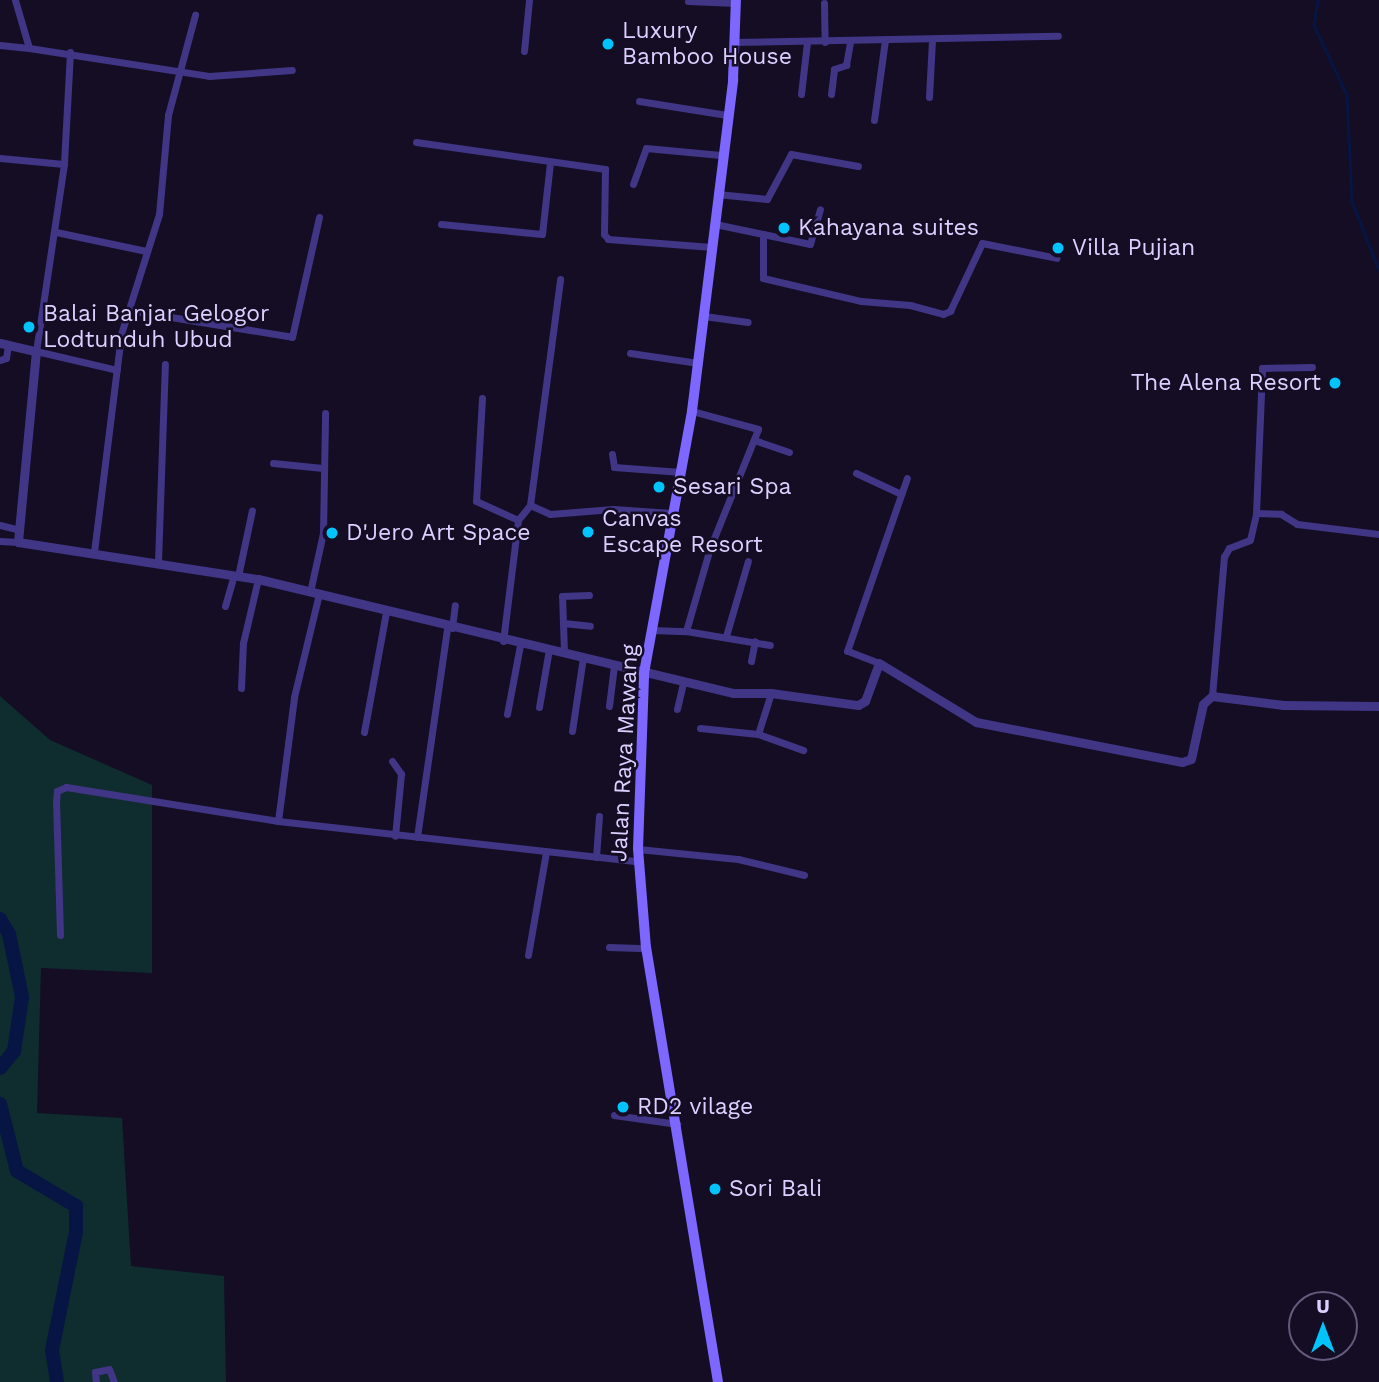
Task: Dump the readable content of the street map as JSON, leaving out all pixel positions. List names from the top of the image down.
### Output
{
  "streets": {
    "main road": ["Jalan Raya Mawang"]
  },
  "places": [
    "Luxury Bamboo House",
    "Kahayana suites",
    "Villa Pujian",
    "Balai Banjar Gelogor Lodtunduh Ubud",
    "The Alena Resort",
    "Sesari Spa",
    "Canvas Escape Resort",
    "D'Jero Art Space",
    "RD2 vilage",
    "Sori Bali"
  ],
  "north": "top"
}
